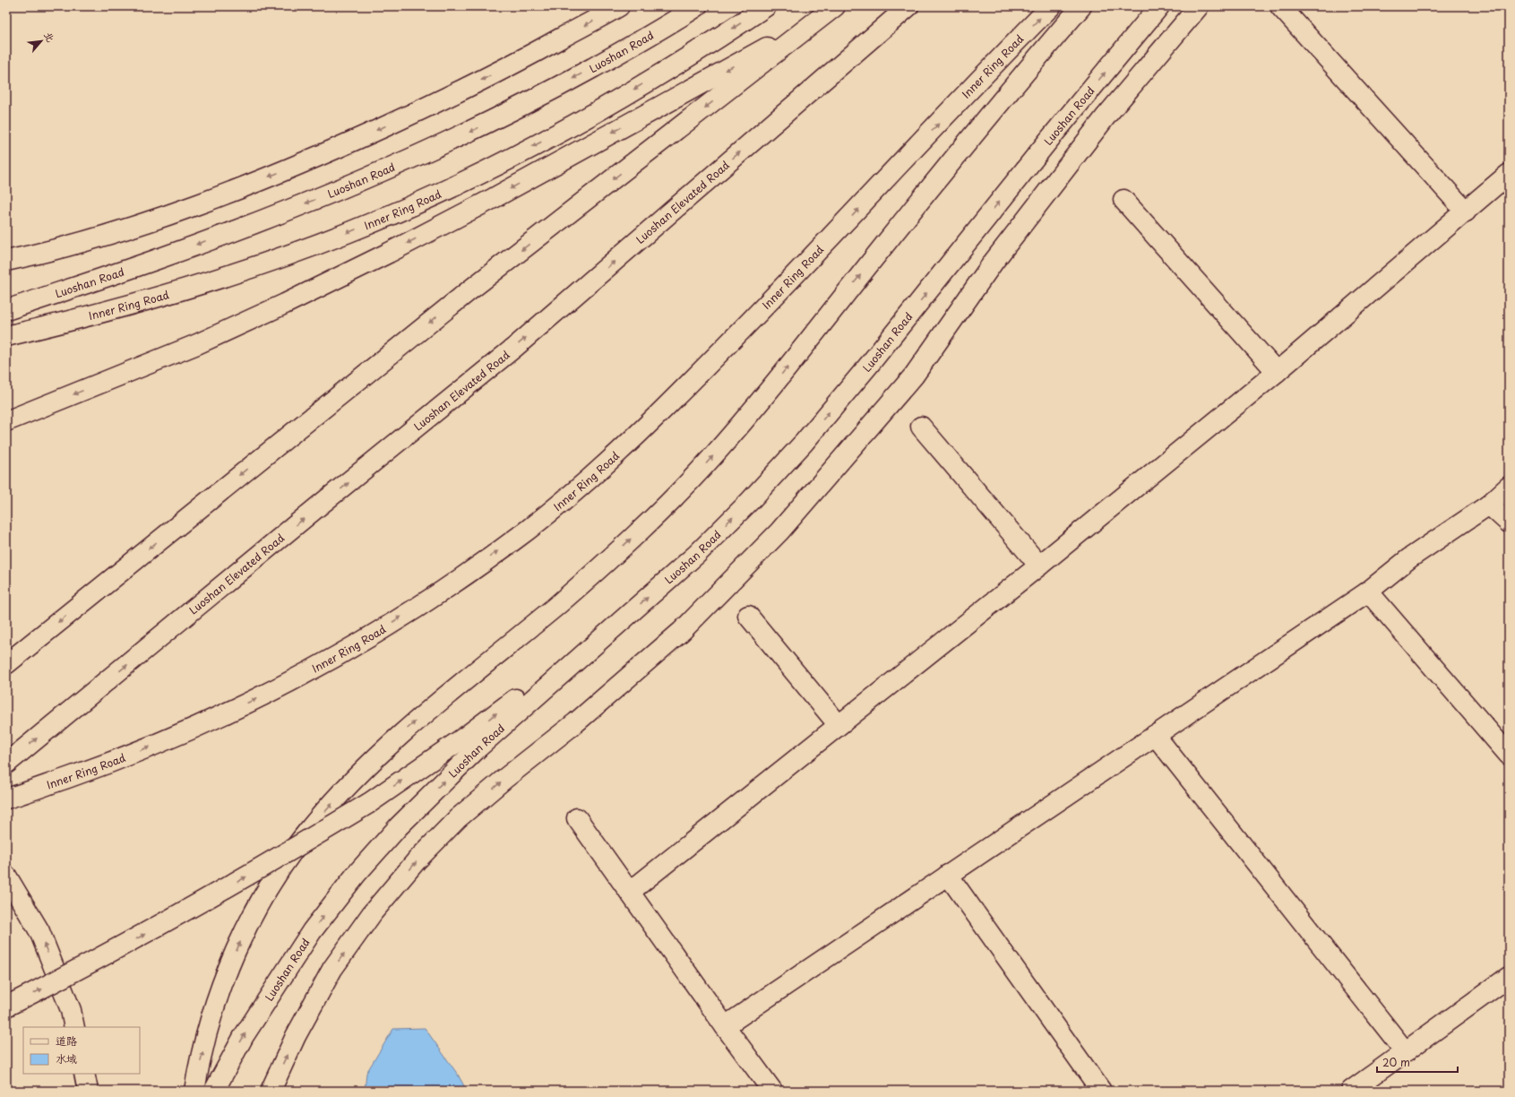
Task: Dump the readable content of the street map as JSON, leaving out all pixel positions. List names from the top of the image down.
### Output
{
  "streets": {
    "main road": ["Luoshan Road", "Inner Ring Road", "Luoshan Elevated Road"]
  },
  "legend": ["道路", "水域"],
  "scale_bar": "20 m",
  "north": "top right"
}
